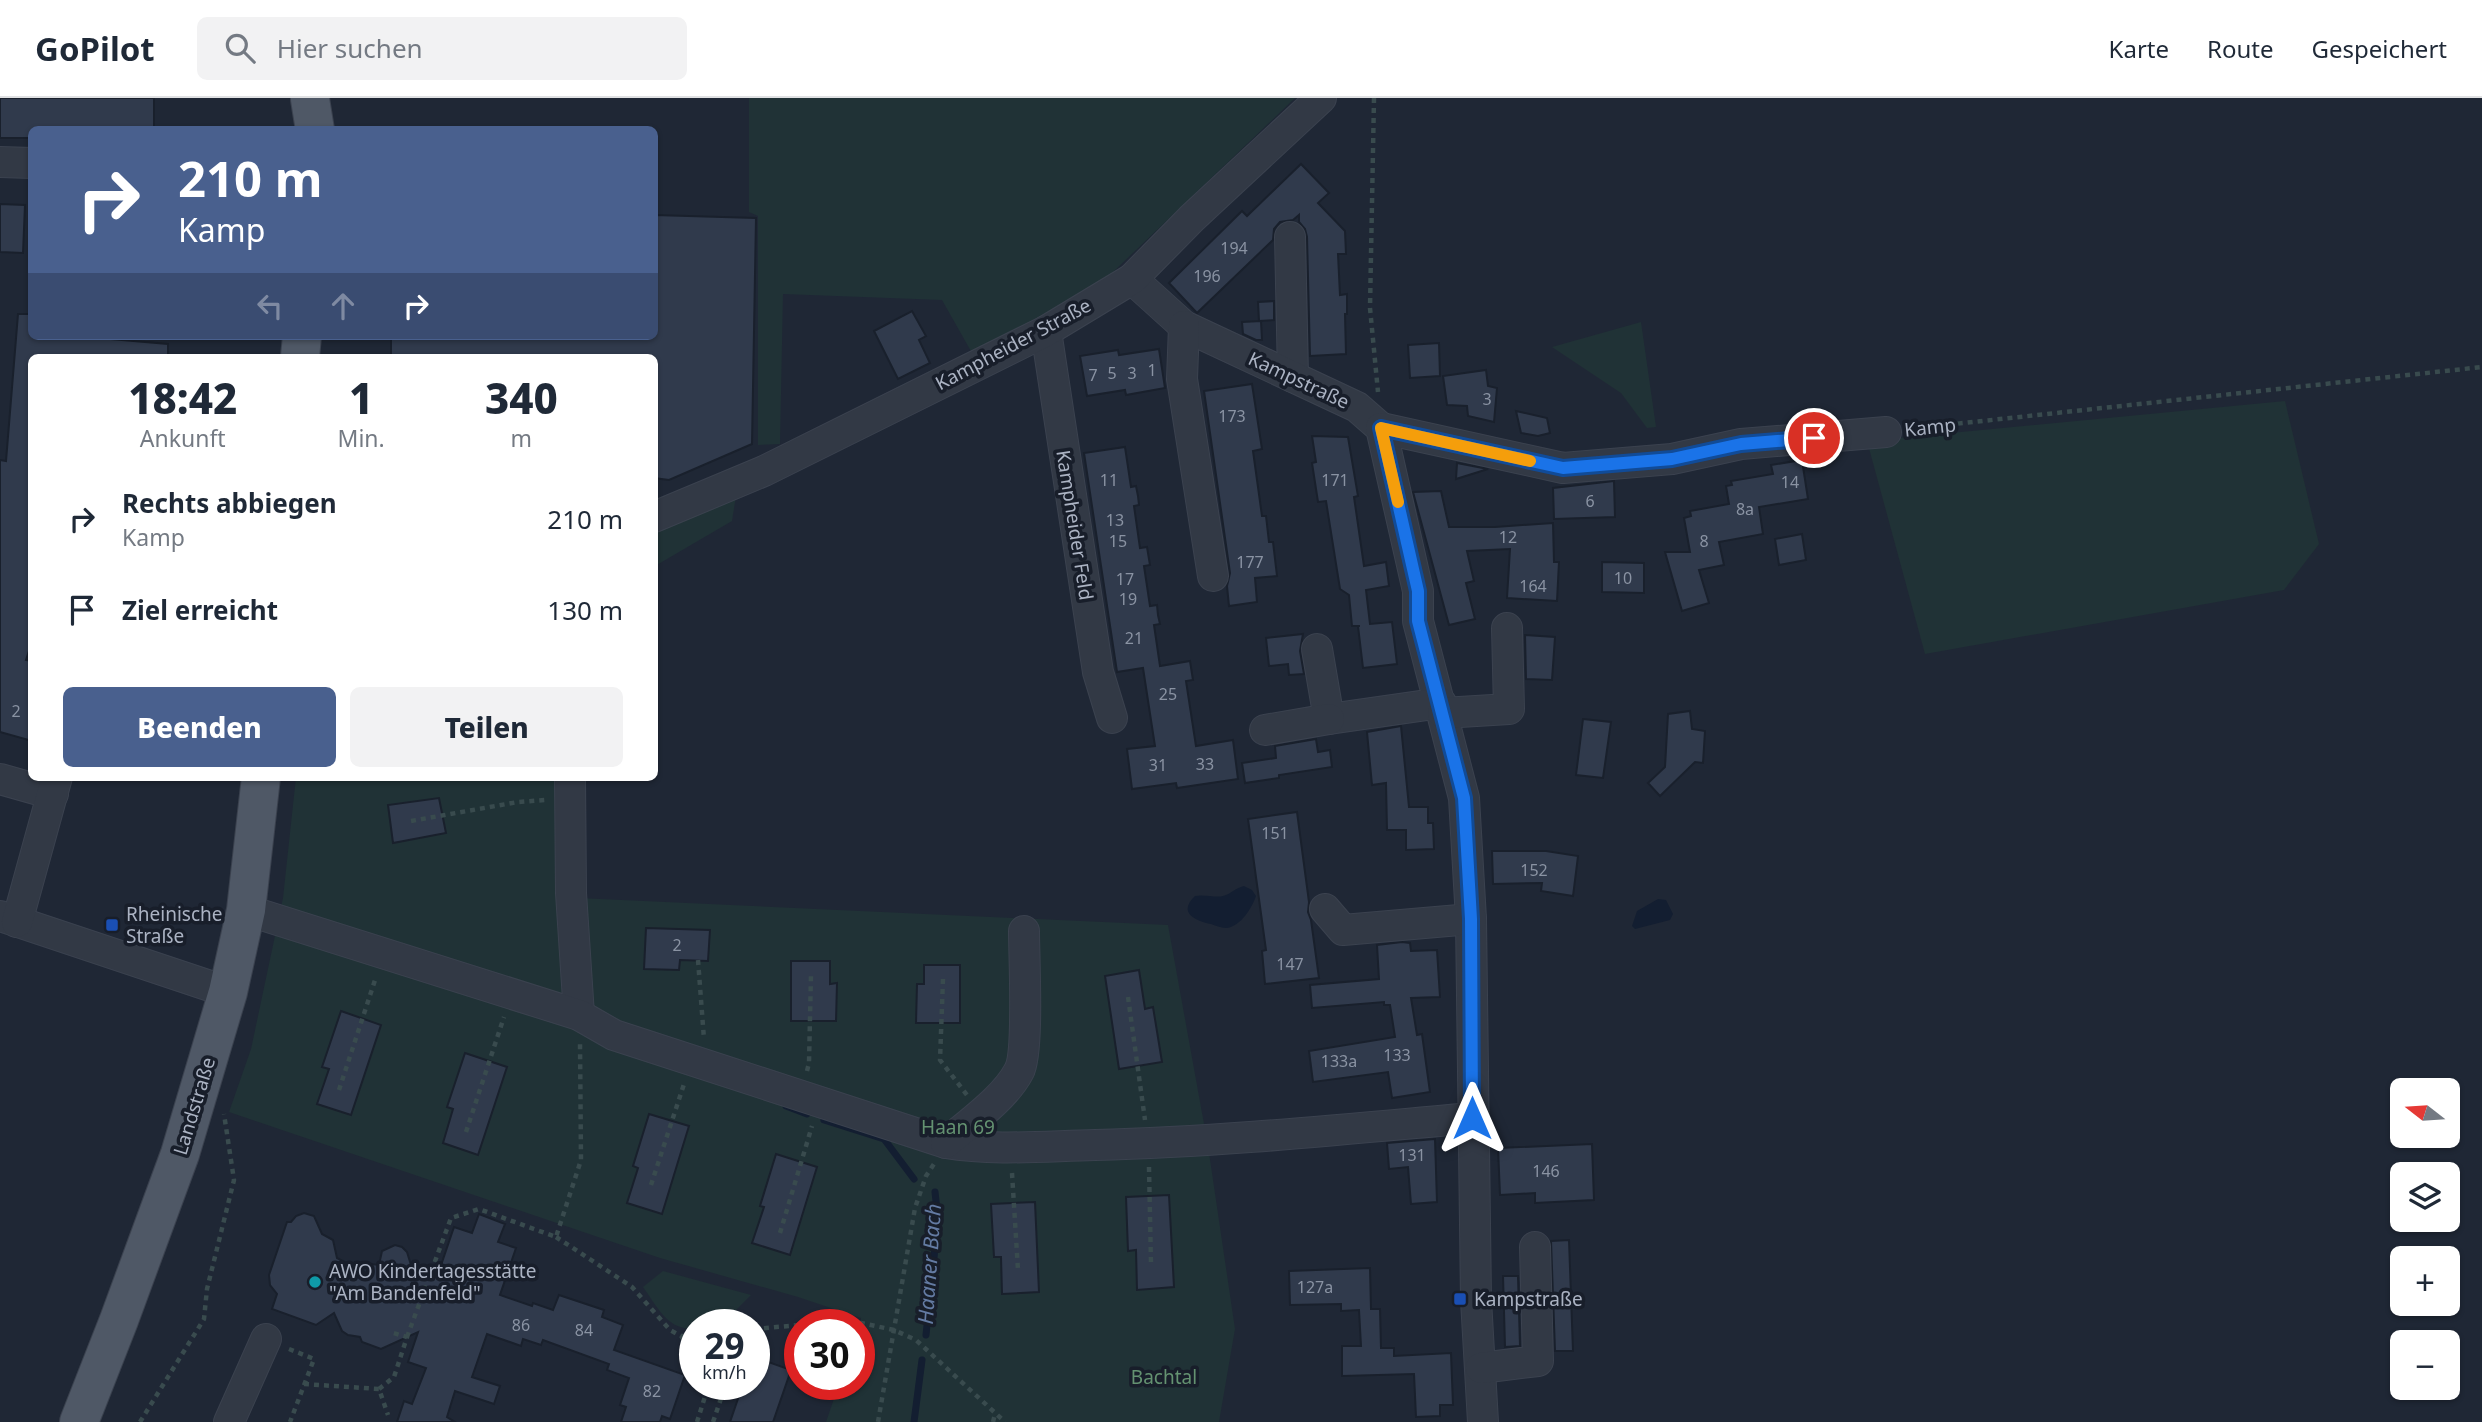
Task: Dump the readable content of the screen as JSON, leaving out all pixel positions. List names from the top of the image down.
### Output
{
  "streets": {
    "main road": ["Landstraße"],
    "street": [
      "Kampheider Straße",
      "Kampstraße",
      "Kamp",
      "Kampheider Feld"
    ]
  },
  "crossings": [
    ["Kampheider Straße", "Kampstraße"],
    ["Kampheider Straße", "Kampheider Feld"],
    ["Kampstraße", "Kamp"]
  ],
  "water": ["Haaner Bach"],
  "parks": ["Haan 69", "Bachtal"],
  "places": {
    "transit": ["Rheinische Straße", "Kampstraße"],
    "other": ["AWO Kindertagesstätte \"Am Bandenfeld\""]
  },
  "house_numbers": [
    "194",
    "196",
    "1",
    "5",
    "3",
    "7",
    "3",
    "173",
    "11",
    "171",
    "14",
    "6",
    "8a",
    "13",
    "12",
    "15",
    "8",
    "177",
    "10",
    "17",
    "164",
    "19",
    "21",
    "25",
    "2",
    "33",
    "31",
    "151",
    "152",
    "2",
    "147",
    "133",
    "133a",
    "131",
    "146",
    "127a",
    "86",
    "84",
    "82"
  ],
  "north": "left",
  "page": {
    "header": "GoPilot",
    "search": "Hier suchen",
    "nav": ["Karte", "Route", "Gespeichert"],
    "turn": ["210 m", "Kamp"],
    "eta": [
      "18:42",
      "Ankunft",
      "1",
      "Min.",
      "340",
      "m"
    ],
    "list": [
      {
        "name": "Rechts abbiegen",
        "note": "Kamp",
        "value": "210 m"
      },
      {
        "name": "Ziel erreicht",
        "value": "130 m"
      }
    ],
    "buttons": ["Beenden", "Teilen"],
    "map_buttons": ["+", "−"],
    "speed": "29 km/h",
    "limit": "30"
  }
}
